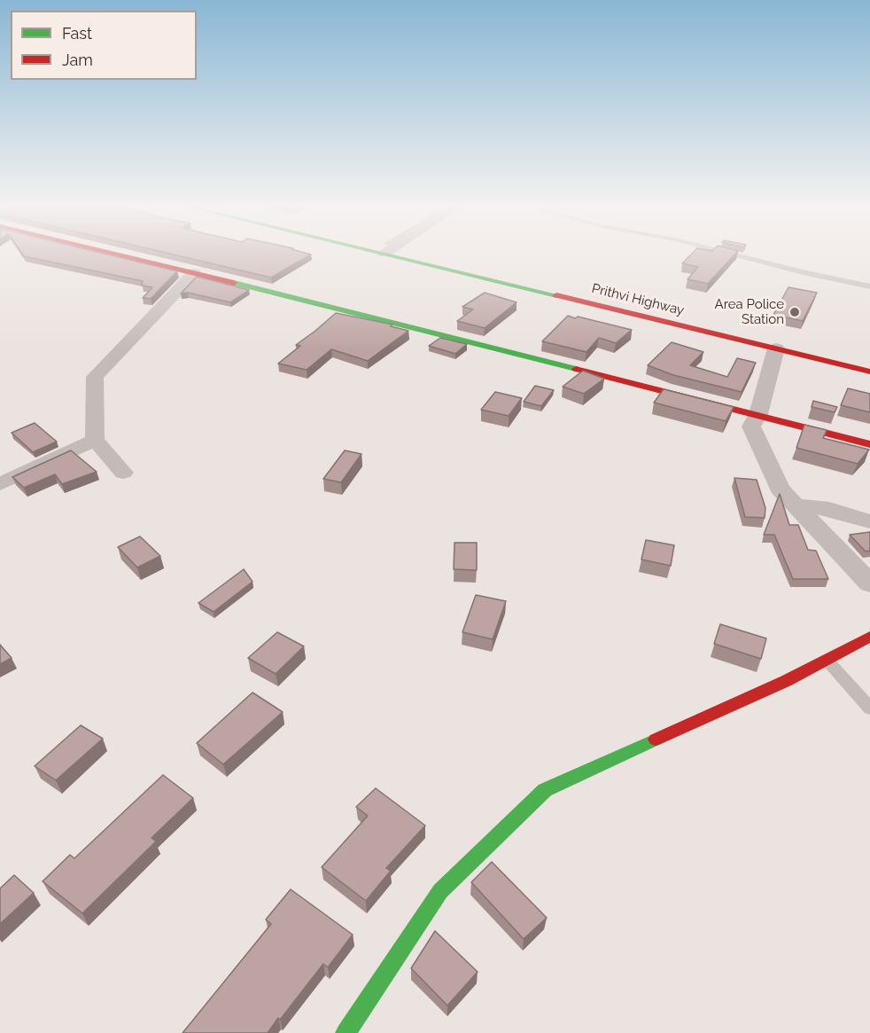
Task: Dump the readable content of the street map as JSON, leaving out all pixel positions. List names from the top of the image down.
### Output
{
  "streets": {
    "main road": ["Prithvi Highway"]
  },
  "places": ["Area Police Station"],
  "legend": ["Fast", "Jam"]
}
